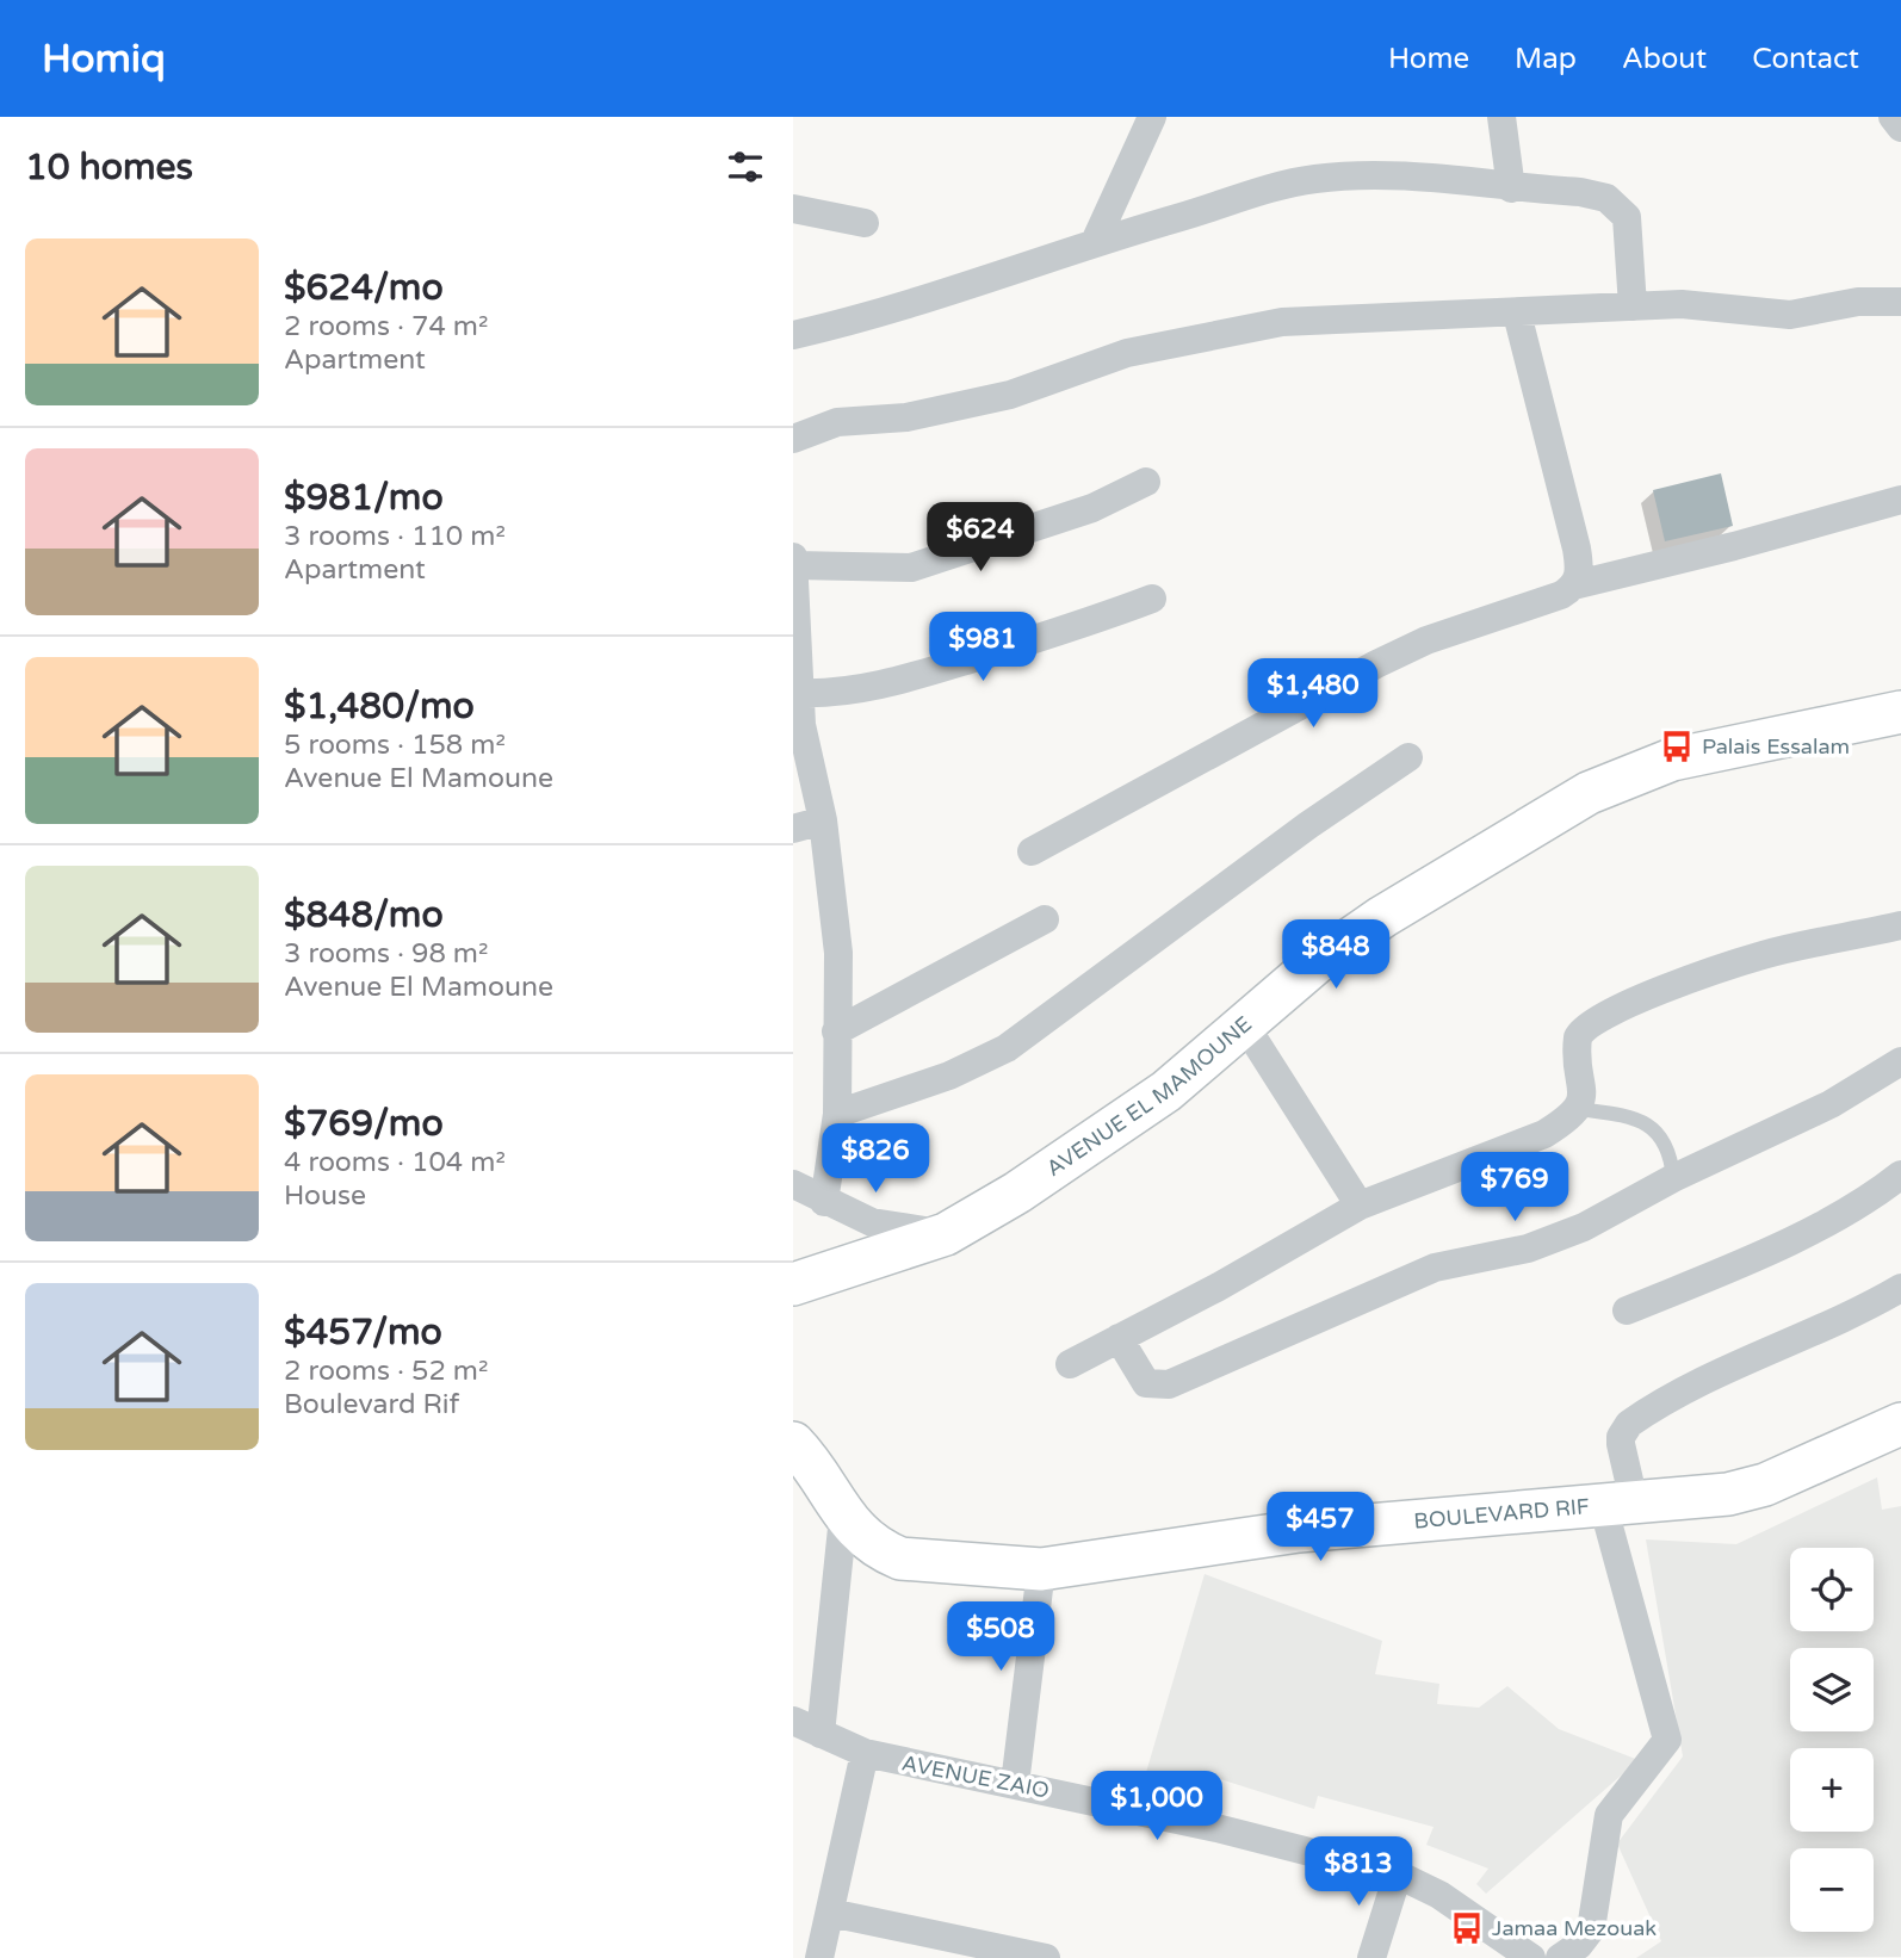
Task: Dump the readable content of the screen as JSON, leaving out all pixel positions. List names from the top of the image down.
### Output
{
  "streets": {
    "street": ["AVENUE EL MAMOUNE", "BOULEVARD RIF", "AVENUE ZAIO"]
  },
  "places": {
    "bus stop": ["Palais Essalam", "Jamaa Mezouak"]
  },
  "page": {
    "header": "Homiq",
    "nav": [
      "Home",
      "Map",
      "About",
      "Contact"
    ],
    "heading": "10 homes",
    "list": [
      {
        "name": "$624/mo",
        "note": "2 rooms · 74 m² · Apartment"
      },
      {
        "name": "$981/mo",
        "note": "3 rooms · 110 m² · Apartment"
      },
      {
        "name": "$1,480/mo",
        "note": "5 rooms · 158 m² · Avenue El Mamoune"
      },
      {
        "name": "$848/mo",
        "note": "3 rooms · 98 m² · Avenue El Mamoune"
      },
      {
        "name": "$769/mo",
        "note": "4 rooms · 104 m² · House"
      },
      {
        "name": "$457/mo",
        "note": "2 rooms · 52 m² · Boulevard Rif"
      }
    ],
    "price": [
      "$624",
      "$981",
      "$1,480",
      "$848",
      "$826",
      "$769",
      "$457",
      "$508",
      "$1,000",
      "$813"
    ],
    "map_buttons": ["+", "−"]
  }
}
